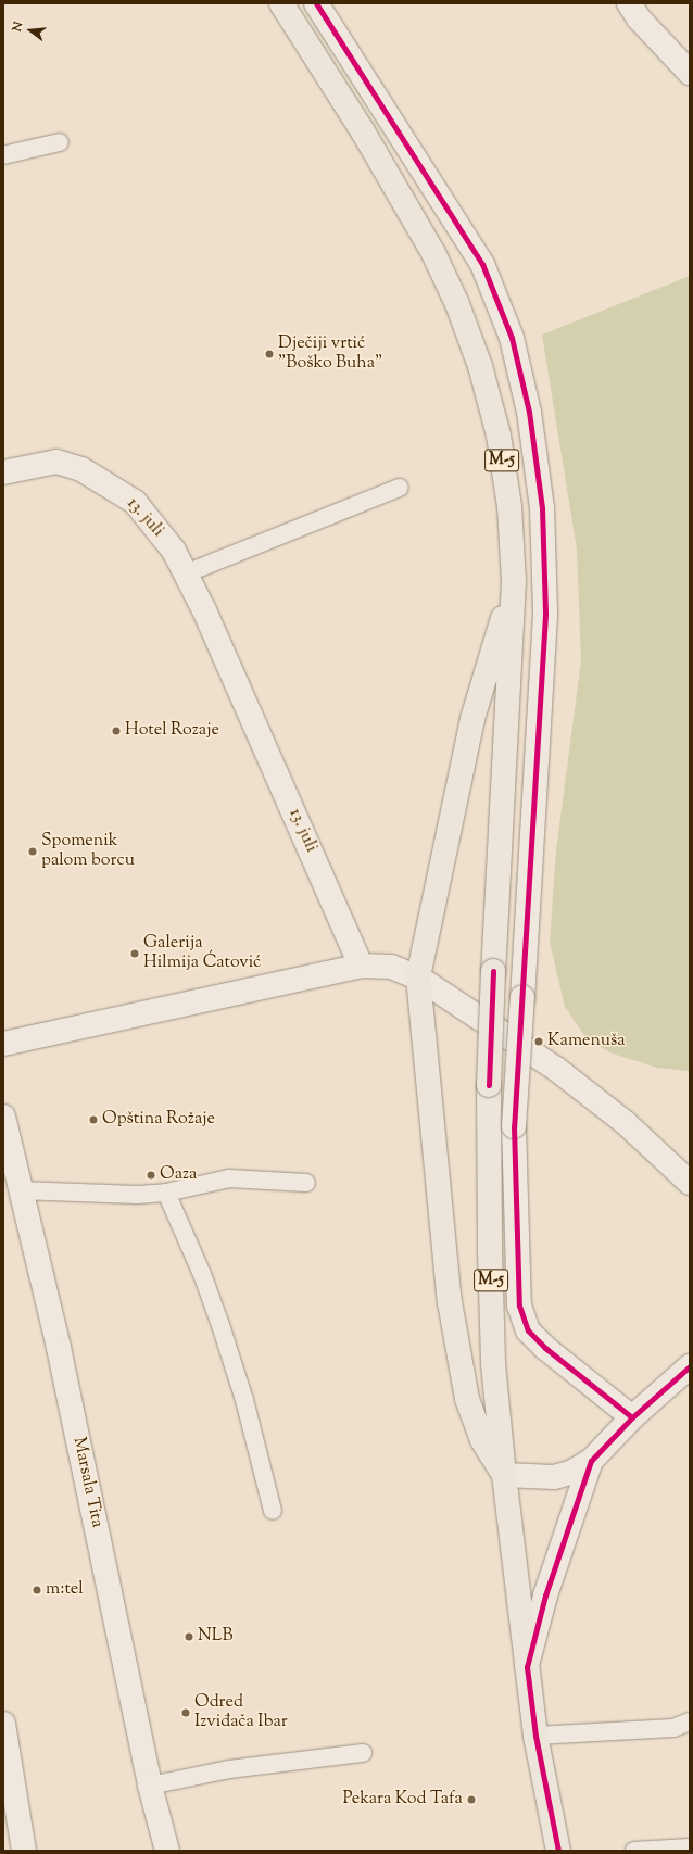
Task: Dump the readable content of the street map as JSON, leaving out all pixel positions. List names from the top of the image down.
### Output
{
  "streets": {
    "main road": ["M-5"],
    "street": ["13. juli", "Marsala Tita"]
  },
  "places": [
    "Dječiji vrtić \"Boško Buha\"",
    "Hotel Rozaje",
    "Spomenik palom borcu",
    "Galerija Hilmija Ćatović",
    "Kamenuša",
    "Opština Rožaje",
    "Oaza",
    "m:tel",
    "NLB",
    "Odred Izviđača Ibar",
    "Pekara Kod Tafa"
  ],
  "north": "left"
}
